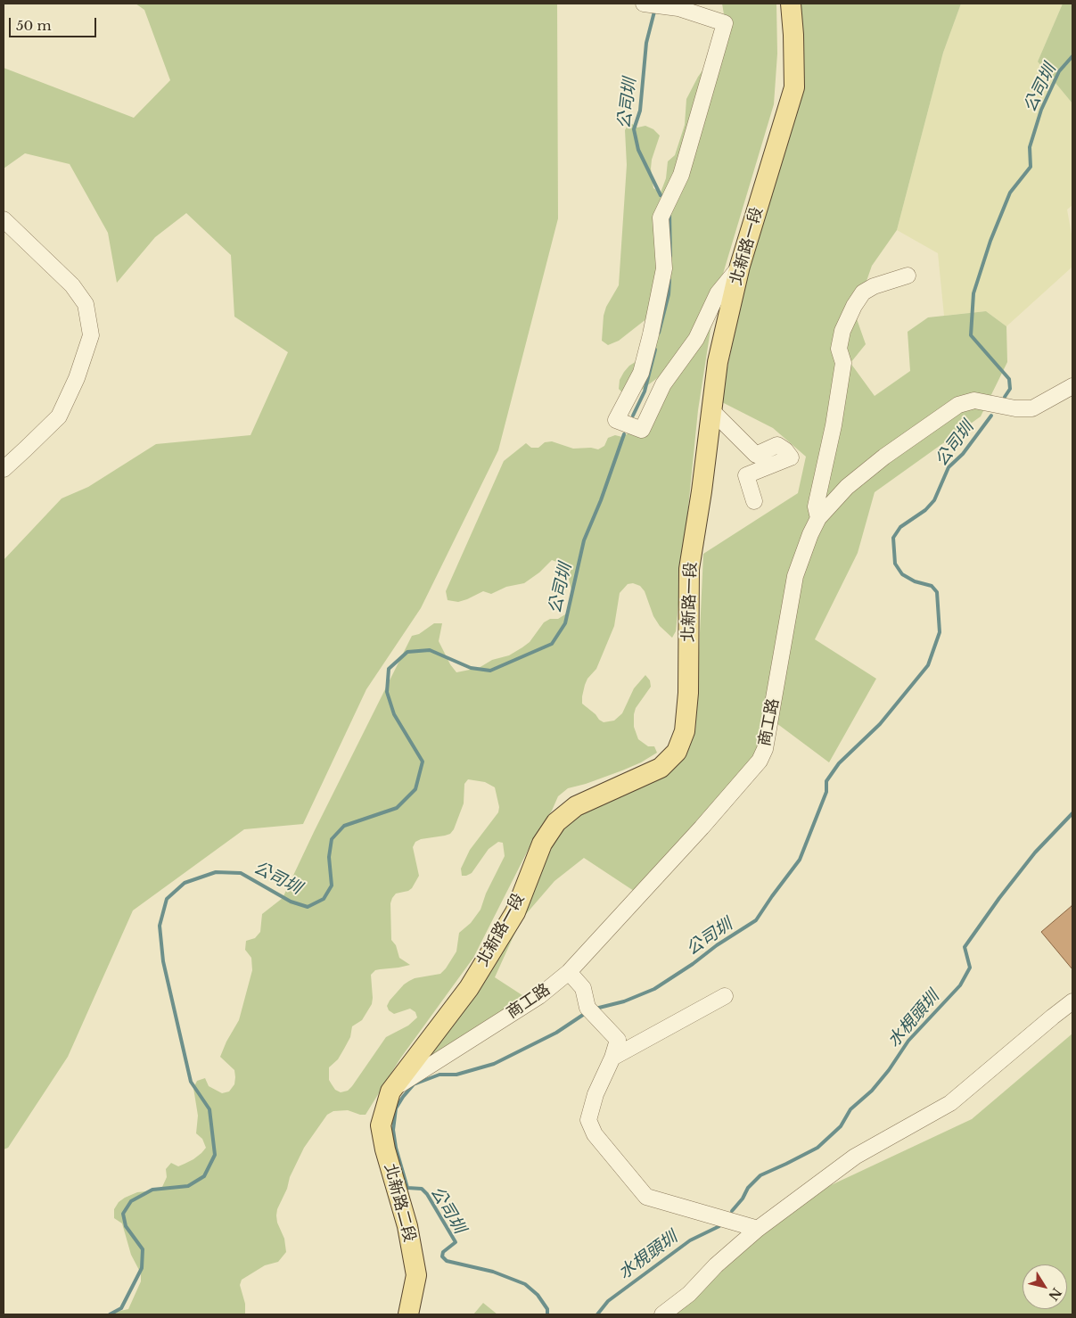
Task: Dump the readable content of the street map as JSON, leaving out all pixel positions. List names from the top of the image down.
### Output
{
  "streets": {
    "main road": ["北新路一段", "北新路二段"],
    "street": ["商工路"]
  },
  "crossings": [
    ["北新路一段", "商工路"],
    ["北新路一段", "北新路二段"],
    ["商工路", "北新路二段"]
  ],
  "water": ["公司圳", "水梘頭圳"],
  "scale_bar": "50 m",
  "north": "bottom right"
}
